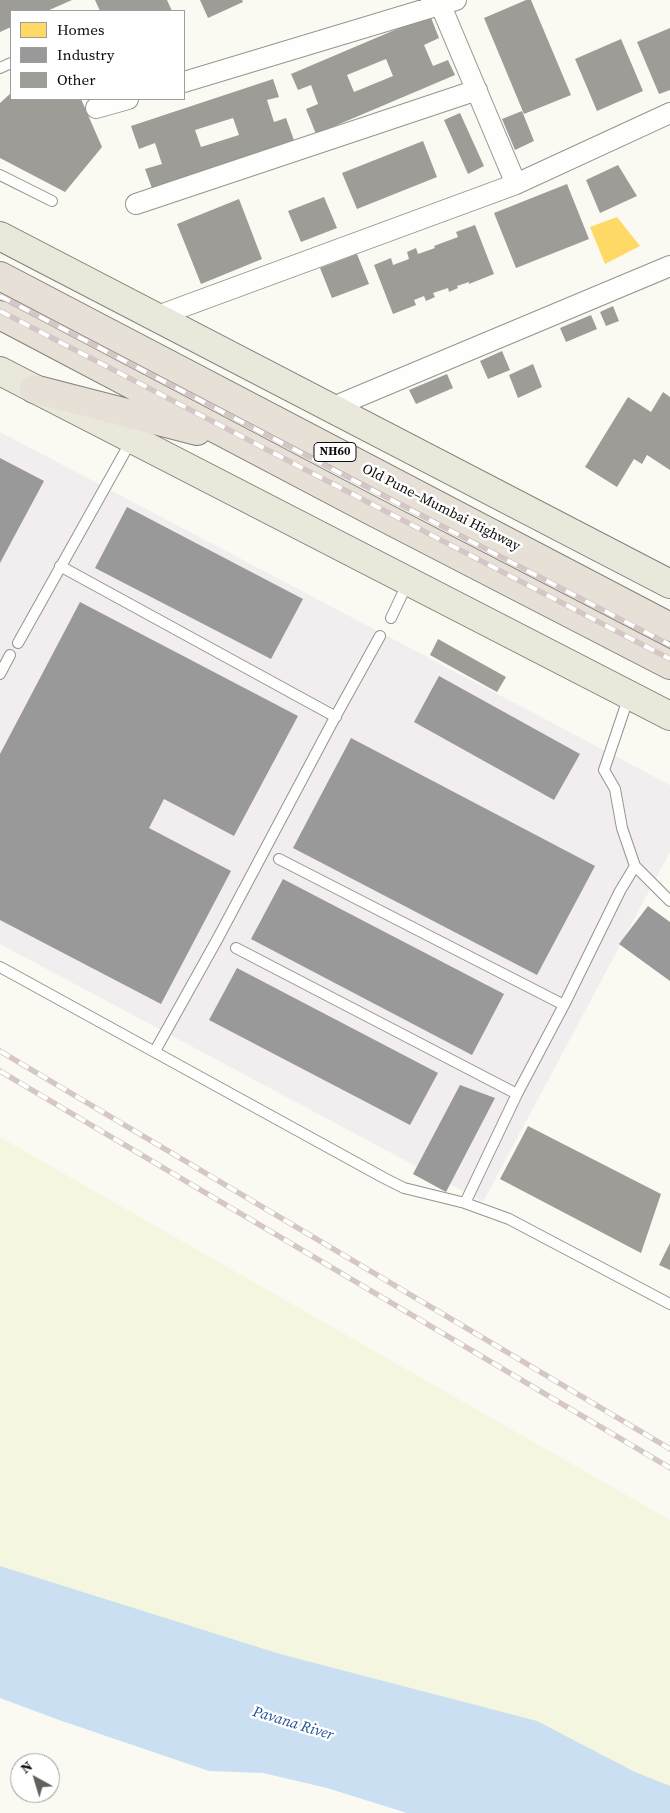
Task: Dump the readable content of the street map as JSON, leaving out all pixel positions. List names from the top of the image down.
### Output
{
  "streets": {
    "highway": ["NH60", "Old Pune–Mumbai Highway"]
  },
  "water": ["Pavana River"],
  "legend": ["Homes", "Industry", "Other"],
  "north": "top left"
}
